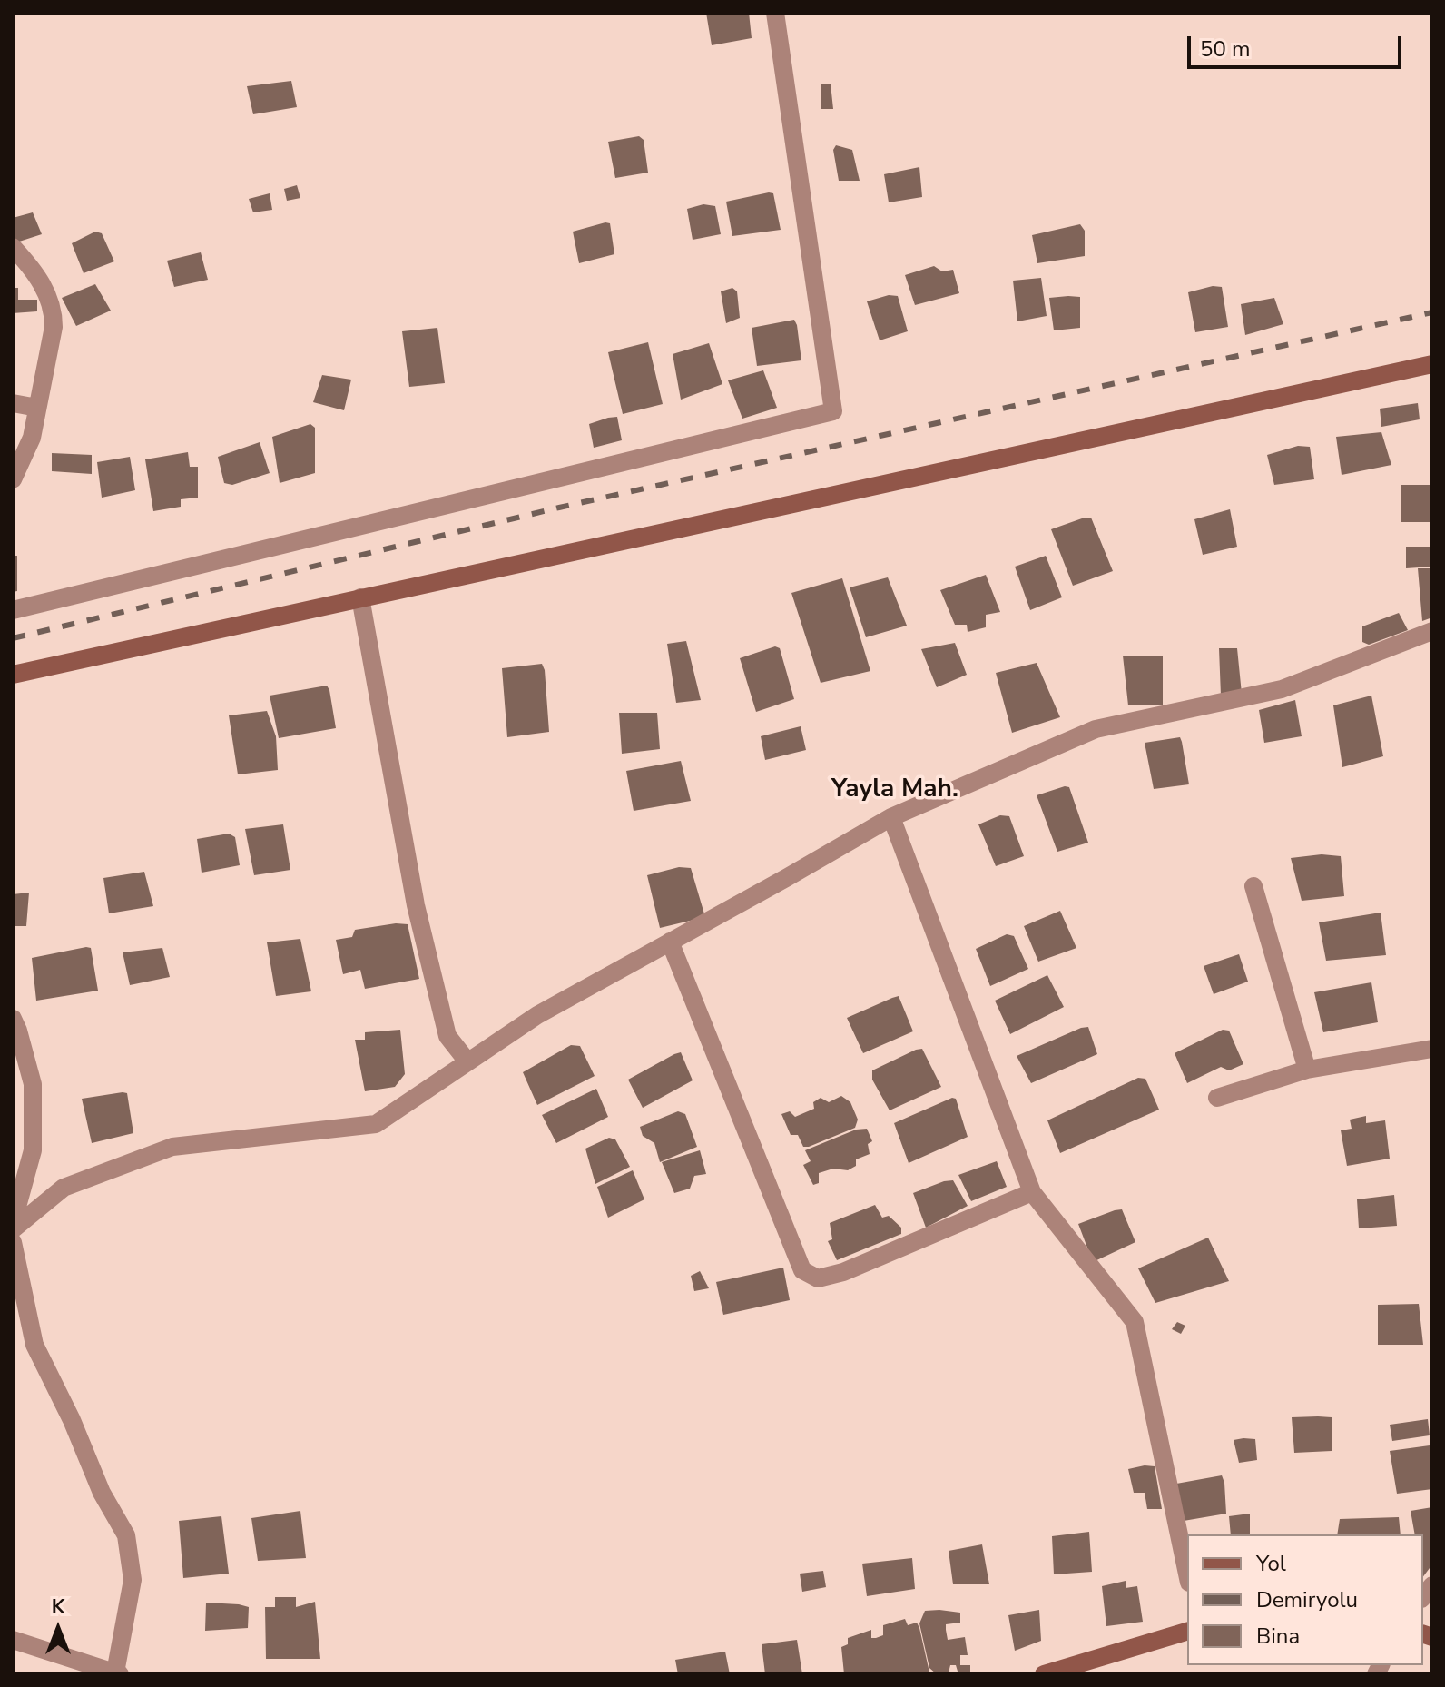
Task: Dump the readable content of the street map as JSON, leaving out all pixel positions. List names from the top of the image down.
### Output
{
  "districts": ["Yayla Mah."],
  "legend": ["Yol", "Demiryolu", "Bina"],
  "scale_bar": "50 m",
  "north": "top"
}
